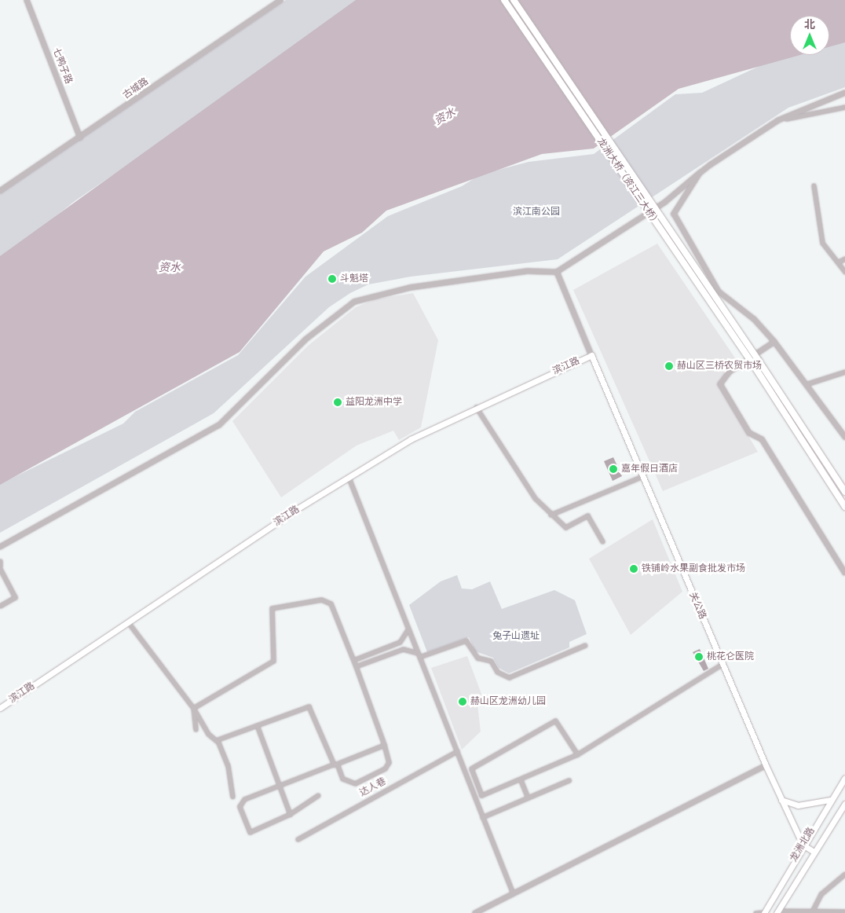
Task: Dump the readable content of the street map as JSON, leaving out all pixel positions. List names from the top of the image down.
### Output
{
  "streets": {
    "main road": [
      "龙洲大桥（资江三大桥）",
      "滨江路",
      "关公路",
      "龙洲北路"
    ],
    "street": ["七鸭子路", "古城路", "达人巷"]
  },
  "crossings": [
    ["七鸭子路", "古城路"],
    ["滨江路", "关公路"],
    ["关公路", "龙洲北路"]
  ],
  "water": ["资水"],
  "parks": ["滨江南公园", "兔子山遗址"],
  "places": [
    "斗魁塔",
    "赫山区三桥农贸市场",
    "益阳龙洲中学",
    "嘉年假日酒店",
    "铁铺岭水果副食批发市场",
    "桃花仑医院",
    "赫山区龙洲幼儿园"
  ],
  "north": "top"
}
